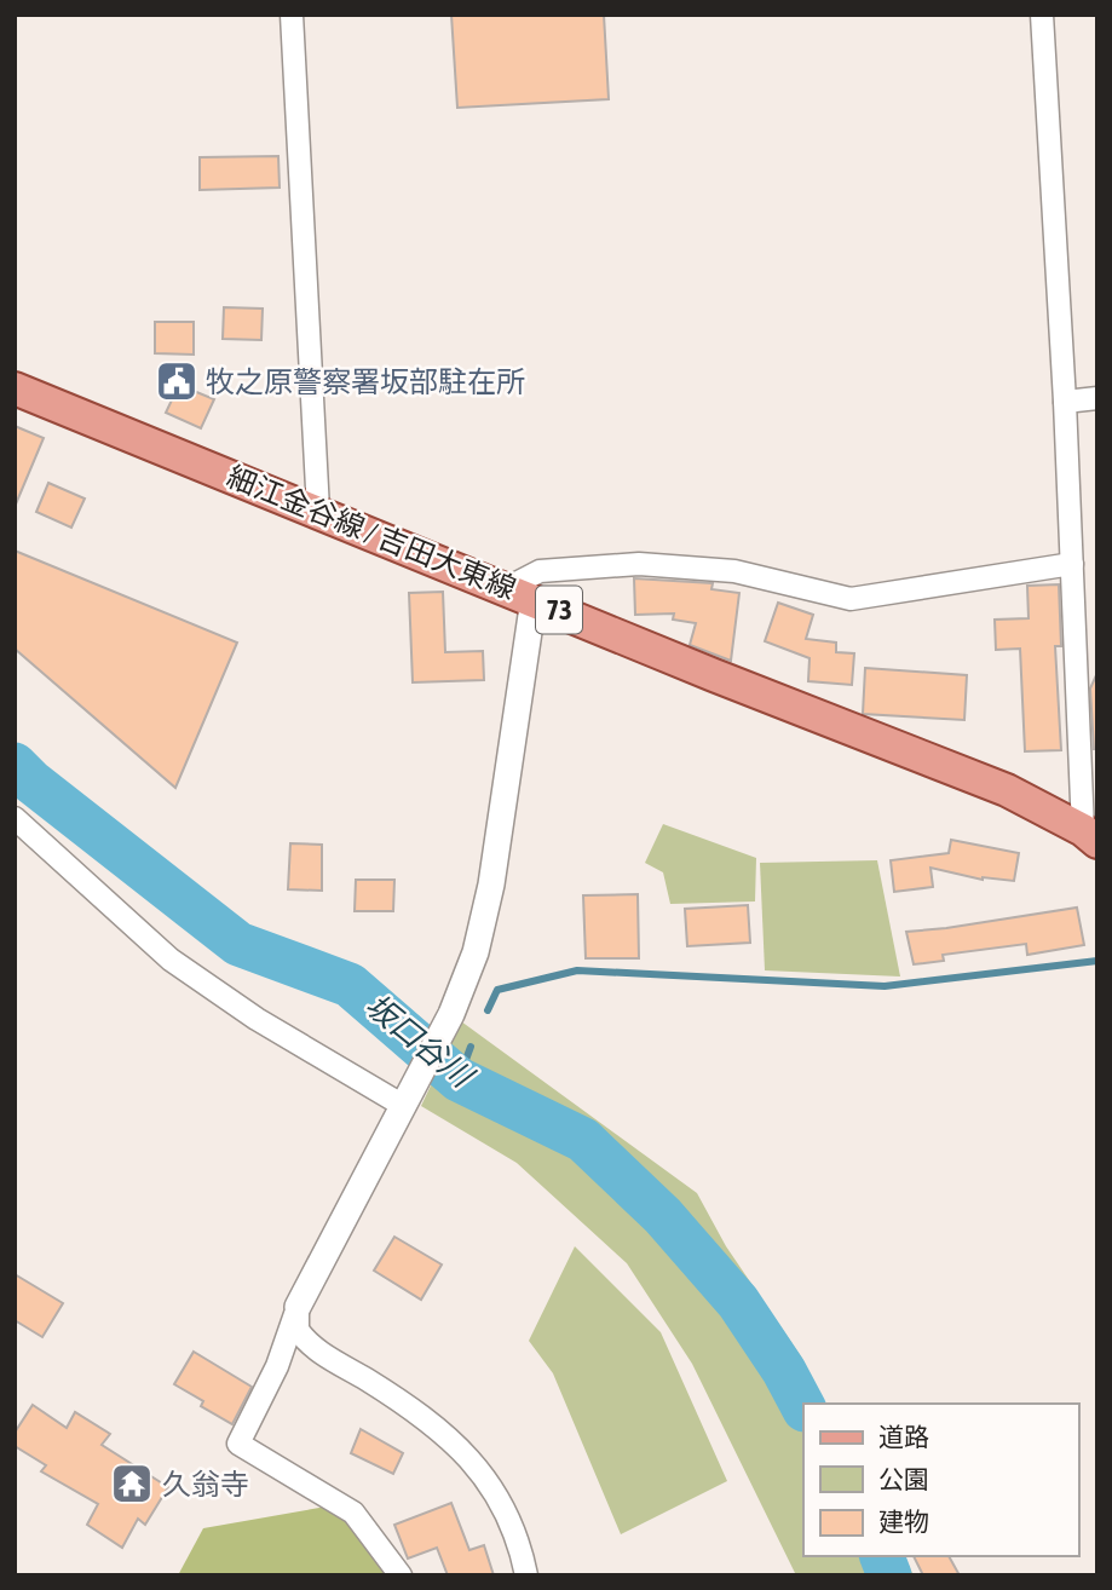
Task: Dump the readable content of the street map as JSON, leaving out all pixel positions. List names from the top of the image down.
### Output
{
  "streets": {
    "main road": ["細江金谷線 / 吉田大東線", "73"]
  },
  "water": ["坂口谷川"],
  "places": {
    "public building": ["牧之原警察署坂部駐在所"],
    "temple": ["久翁寺"]
  },
  "legend": ["道路", "公園", "建物"]
}
